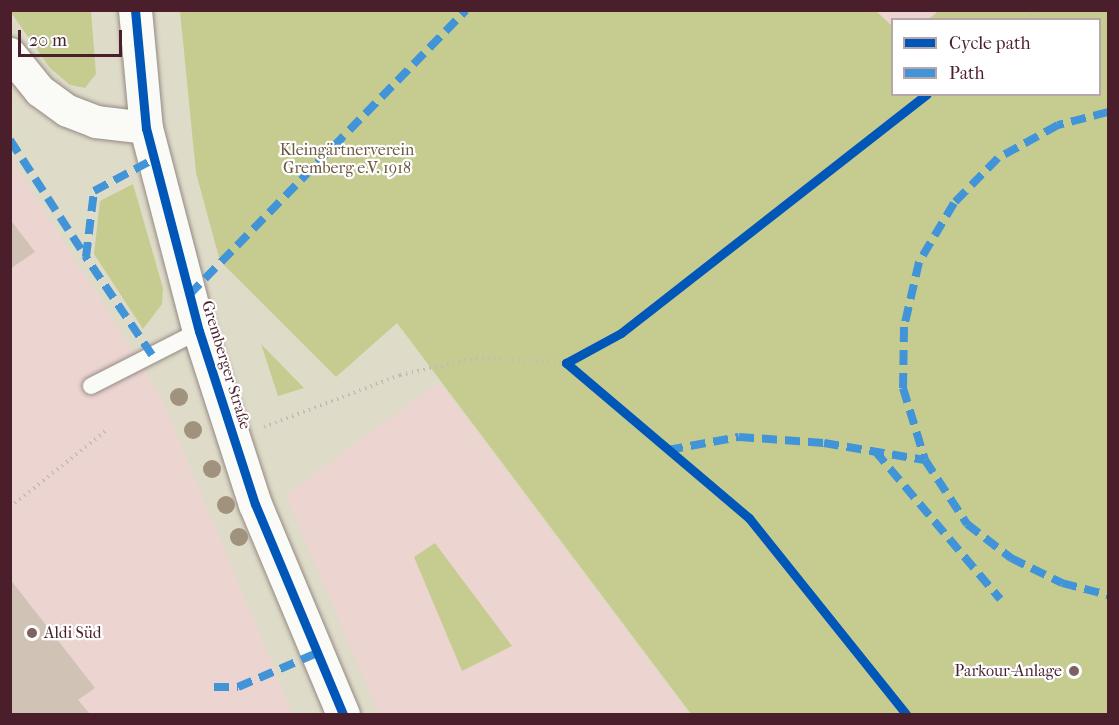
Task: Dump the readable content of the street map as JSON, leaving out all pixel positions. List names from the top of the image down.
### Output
{
  "streets": {
    "street": ["Gremberger Straße"]
  },
  "parks": ["Kleingärtnerverein Gremberg e.V. 1918"],
  "places": ["Aldi Süd", "Parkour-Anlage"],
  "legend": ["Cycle path", "Path"],
  "scale_bar": "20 m"
}
